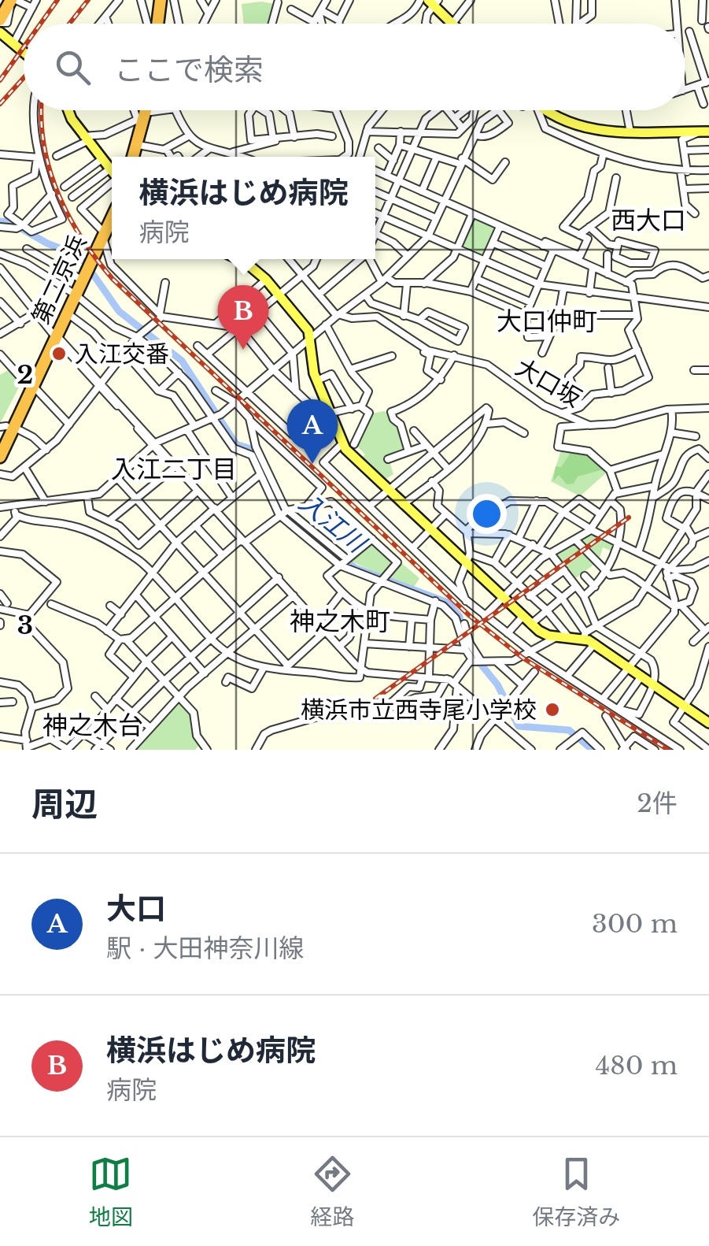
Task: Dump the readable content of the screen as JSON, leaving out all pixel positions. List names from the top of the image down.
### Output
{
  "streets": {
    "highway": ["第二京浜"],
    "street": ["大口坂"]
  },
  "districts": [
    "西大口",
    "大口仲町",
    "入江二丁目",
    "神之木町",
    "神之木台"
  ],
  "water": ["入江川"],
  "places": ["入江交番", "横浜市立西寺尾小学校"],
  "page": {
    "search": "ここで検索",
    "popup": ["横浜はじめ病院", "病院"],
    "pins": ["B", "A"],
    "heading": ["周辺", "2件"],
    "list": [
      {
        "mark": "A",
        "name": "大口",
        "note": "駅 · 大田神奈川線",
        "value": "300 m"
      },
      {
        "mark": "B",
        "name": "横浜はじめ病院",
        "note": "病院",
        "value": "480 m"
      }
    ],
    "nav": ["地図", "経路", "保存済み"]
  },
  "grid": {
    "rows": ["2", "3"]
  }
}
